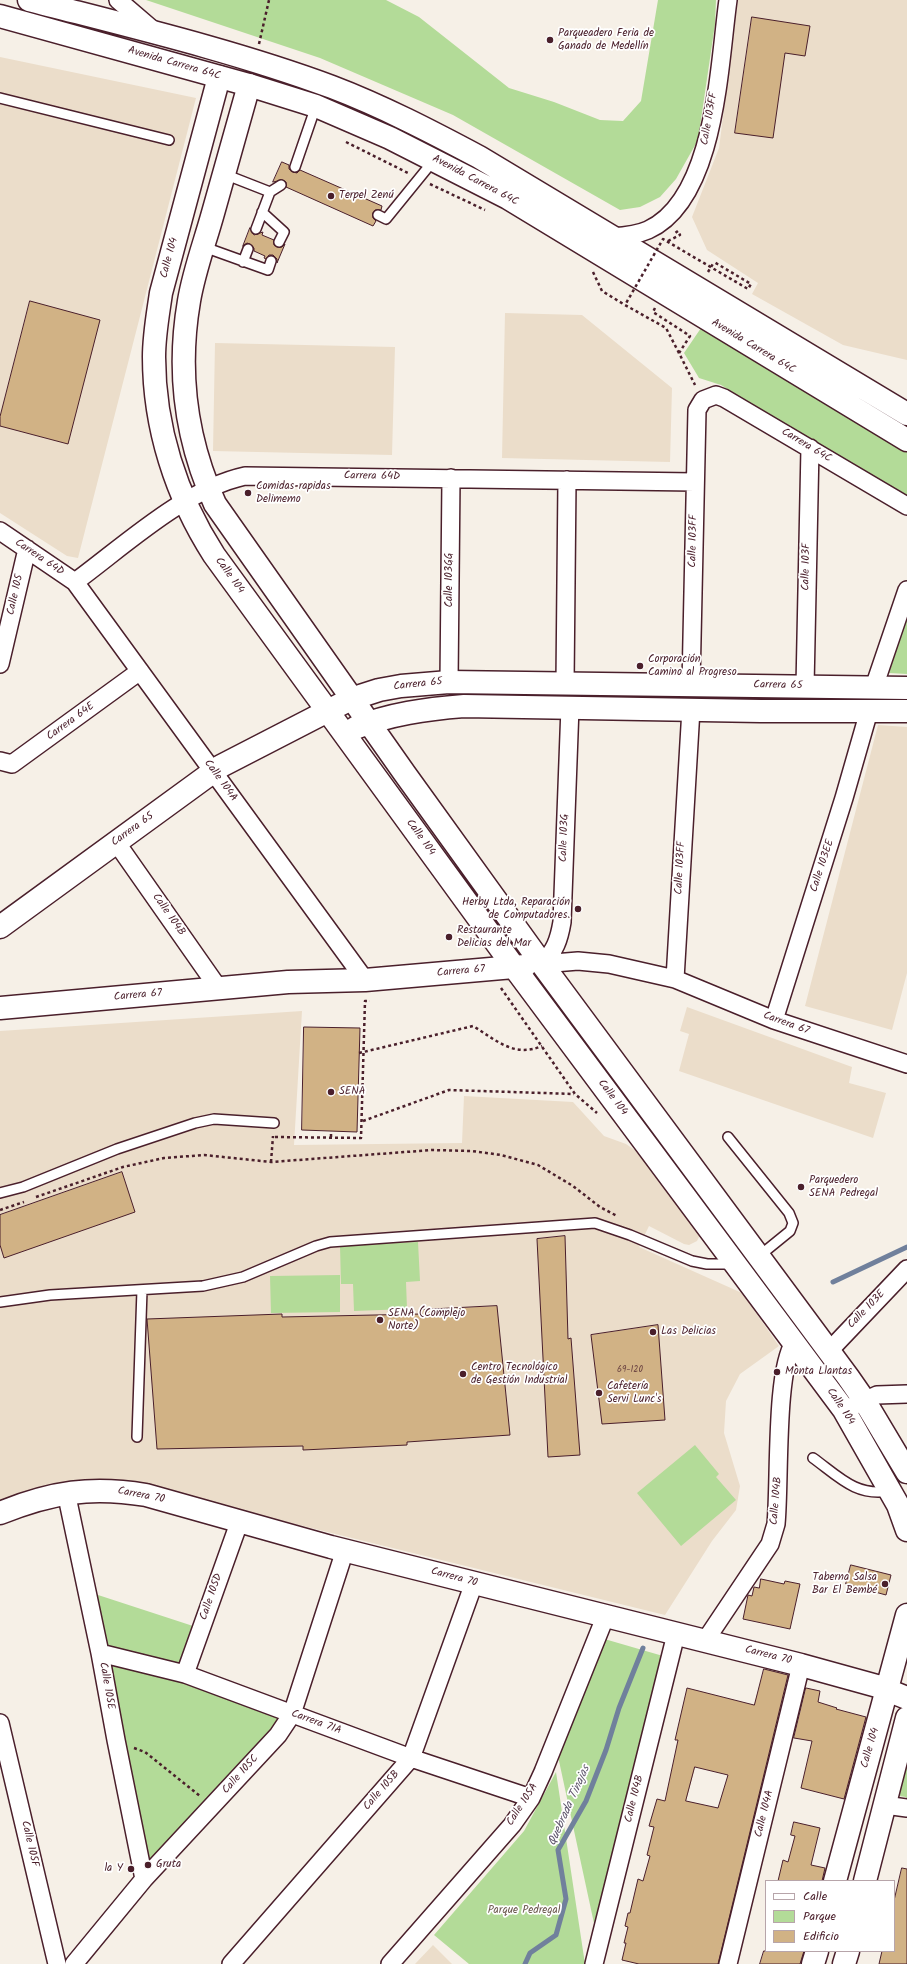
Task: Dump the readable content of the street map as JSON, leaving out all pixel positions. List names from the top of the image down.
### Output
{
  "streets": {
    "main road": [
      "Avenida Carrera 64C",
      "Calle 104",
      "Carrera 65",
      "Carrera 67",
      "Carrera 70"
    ],
    "street": [
      "Calle 103FF",
      "Carrera 64C",
      "Carrera 64D",
      "Calle 103F",
      "Calle 103GG",
      "Calle 105",
      "Carrera 64E",
      "Calle 104A",
      "Calle 103G",
      "Calle 103EE",
      "Calle 104B",
      "Calle 103E",
      "Calle 105D",
      "Calle 105E",
      "Carrera 71A",
      "Calle 105C",
      "Calle 105B",
      "Calle 105A",
      "Calle 105F"
    ]
  },
  "crossings": [
    ["Avenida Carrera 64C", "Calle 103FF"],
    ["Avenida Carrera 64C", "Calle 104"],
    ["Calle 103FF", "Carrera 64C"],
    ["Calle 103FF", "Carrera 64D"],
    ["Calle 103FF", "Carrera 65"],
    ["Calle 103FF", "Carrera 67"],
    ["Calle 104", "Carrera 64D"],
    ["Calle 104", "Carrera 65"],
    ["Calle 104", "Calle 103G"],
    ["Calle 104", "Calle 104B"],
    ["Calle 104", "Carrera 67"],
    ["Calle 104", "Calle 103E"],
    ["Calle 104", "Carrera 70"],
    ["Carrera 64C", "Calle 103F"],
    ["Carrera 64D", "Calle 103GG"],
    ["Carrera 64D", "Calle 105"],
    ["Carrera 64D", "Calle 104A"],
    ["Calle 103F", "Carrera 65"],
    ["Calle 103GG", "Carrera 65"],
    ["Carrera 65", "Calle 104A"],
    ["Carrera 65", "Calle 104B"],
    ["Carrera 64E", "Calle 104A"],
    ["Calle 104A", "Carrera 67"],
    ["Calle 104A", "Carrera 70"],
    ["Calle 103G", "Carrera 67"],
    ["Calle 103EE", "Carrera 67"],
    ["Calle 104B", "Carrera 67"],
    ["Calle 104B", "Carrera 70"],
    ["Carrera 70", "Calle 105D"],
    ["Carrera 70", "Calle 105E"],
    ["Carrera 70", "Calle 105C"],
    ["Carrera 70", "Calle 105B"],
    ["Carrera 70", "Calle 105A"],
    ["Calle 105D", "Carrera 71A"],
    ["Calle 105E", "Carrera 71A"],
    ["Calle 105E", "Calle 105C"],
    ["Carrera 71A", "Calle 105C"],
    ["Carrera 71A", "Calle 105B"],
    ["Carrera 71A", "Calle 105A"]
  ],
  "water": ["Quebrada Tinajas"],
  "parks": ["Parque Pedregal"],
  "places": [
    "Parqueadero Feria de Ganado de Medellín",
    "Terpel Zenú",
    "Comidas rapidas Delimemo",
    "Corporación Camino al Progreso",
    "Herby Ltda, Reparación de Computadores.",
    "Restaurante Delicias del Mar",
    "SENA",
    "Parquedero SENA Pedregal",
    "SENA (Complejo Norte)",
    "Las Delicias",
    "Monta Llantas",
    "Centro Tecnológico de Gestión Industrial",
    "Cafetería Servi Lunc's",
    "Taberna Salsa Bar El Bembé",
    "Gruta",
    "la Y"
  ],
  "house_numbers": ["69-120"],
  "legend": ["Calle", "Parque", "Edificio"]
}
